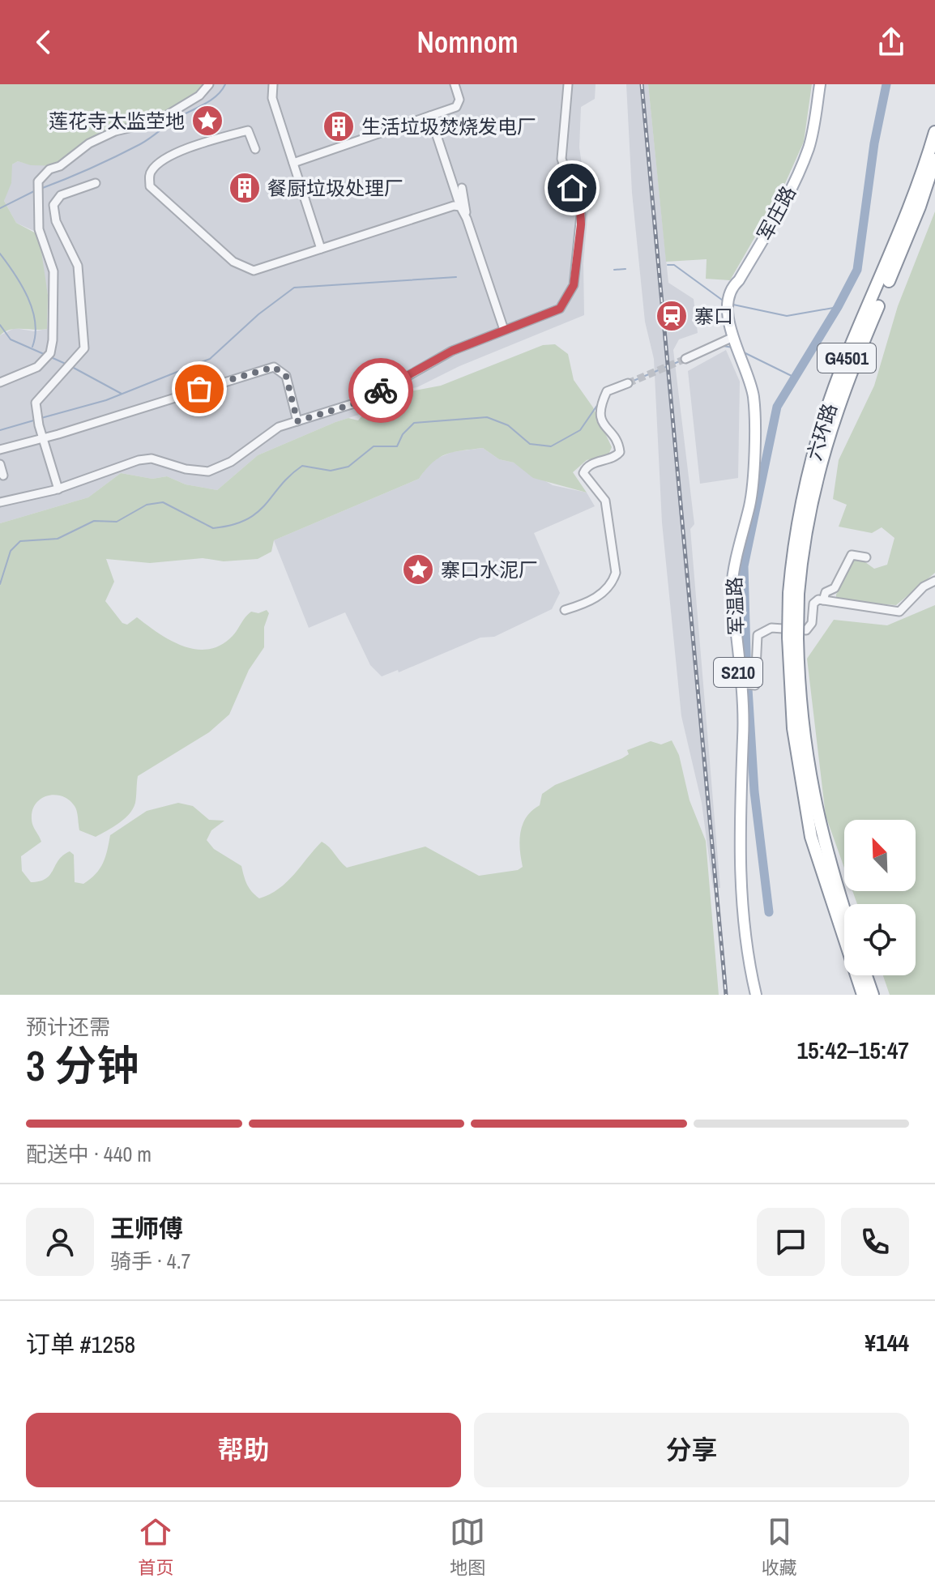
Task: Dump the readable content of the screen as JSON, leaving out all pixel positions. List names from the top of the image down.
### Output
{
  "streets": {
    "highway": ["G4501", "六环路"],
    "main road": ["军庄路", "军温路", "S210"]
  },
  "crossings": [
    ["军庄路", "军温路"],
    ["G4501", "六环路"]
  ],
  "places": {
    "place": ["莲花寺太监茔地", "寨口水泥厂"],
    "building": ["生活垃圾焚烧发电厂", "餐厨垃圾处理厂"],
    "station": ["寨口"]
  },
  "north": "top left",
  "page": {
    "header": "Nomnom",
    "heading": ["3 分钟", "预计还需", "15:42–15:47"],
    "panel": [
      "王师傅",
      "骑手 · 4.7",
      "订单 #1258",
      "¥144"
    ],
    "bar": "配送中 · 440 m",
    "buttons": ["帮助", "分享"],
    "tabs": ["首页", "地图", "收藏"]
  }
}
